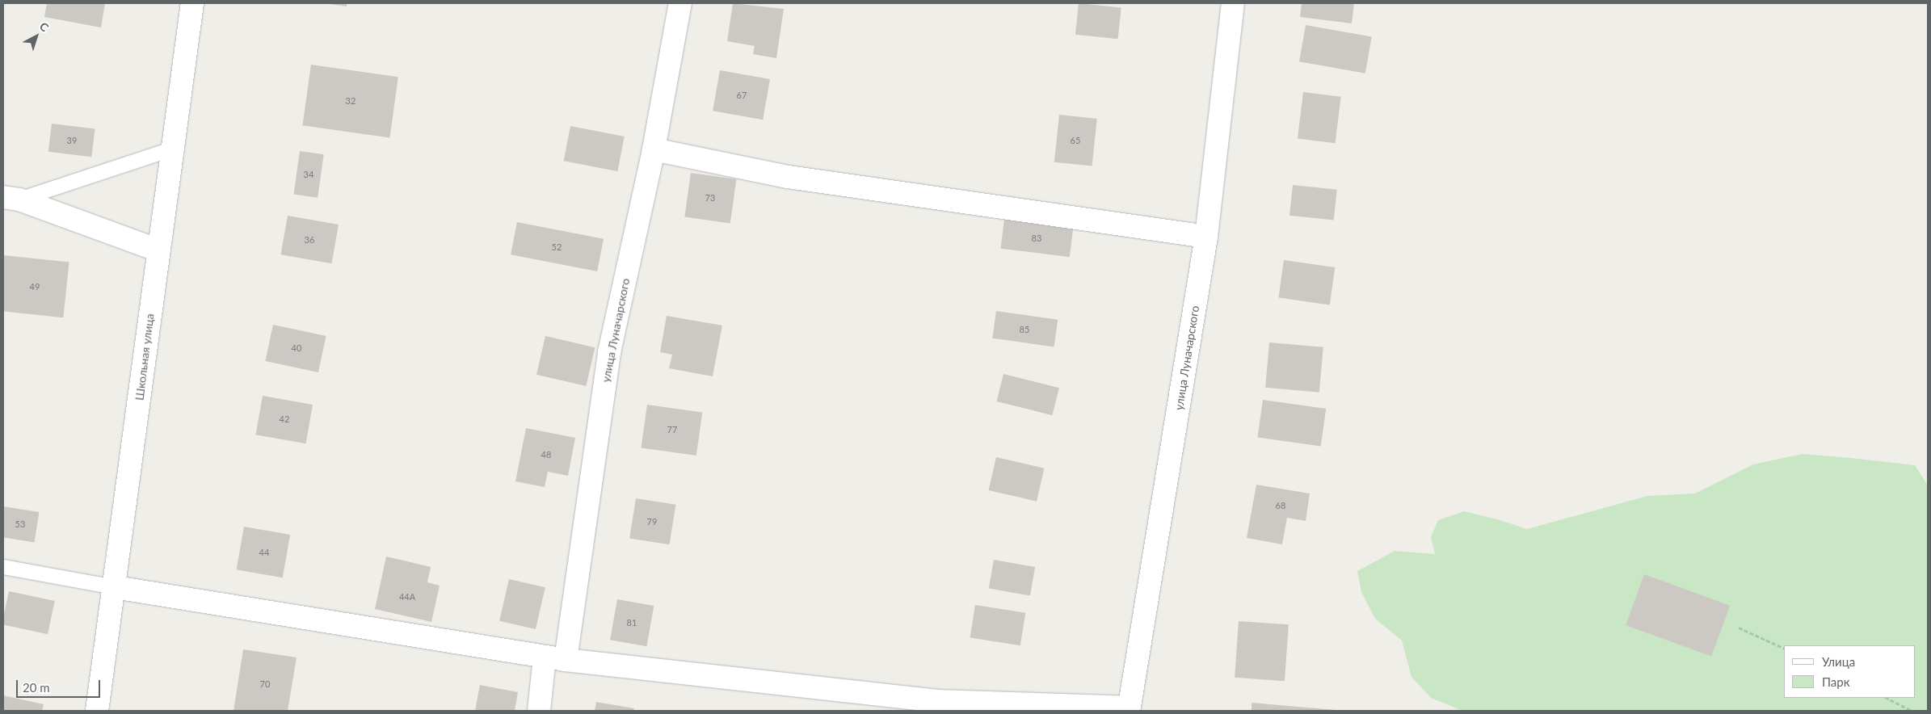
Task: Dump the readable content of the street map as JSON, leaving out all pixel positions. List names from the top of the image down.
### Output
{
  "streets": {
    "street": ["улица Луначарского", "Школьная улица"]
  },
  "house_numbers": [
    "67",
    "32",
    "39",
    "65",
    "34",
    "73",
    "83",
    "36",
    "52",
    "49",
    "85",
    "40",
    "42",
    "77",
    "48",
    "68",
    "79",
    "53",
    "44",
    "44А",
    "81",
    "70"
  ],
  "legend": ["Улица", "Парк"],
  "scale_bar": "20 m",
  "north": "top right"
}
